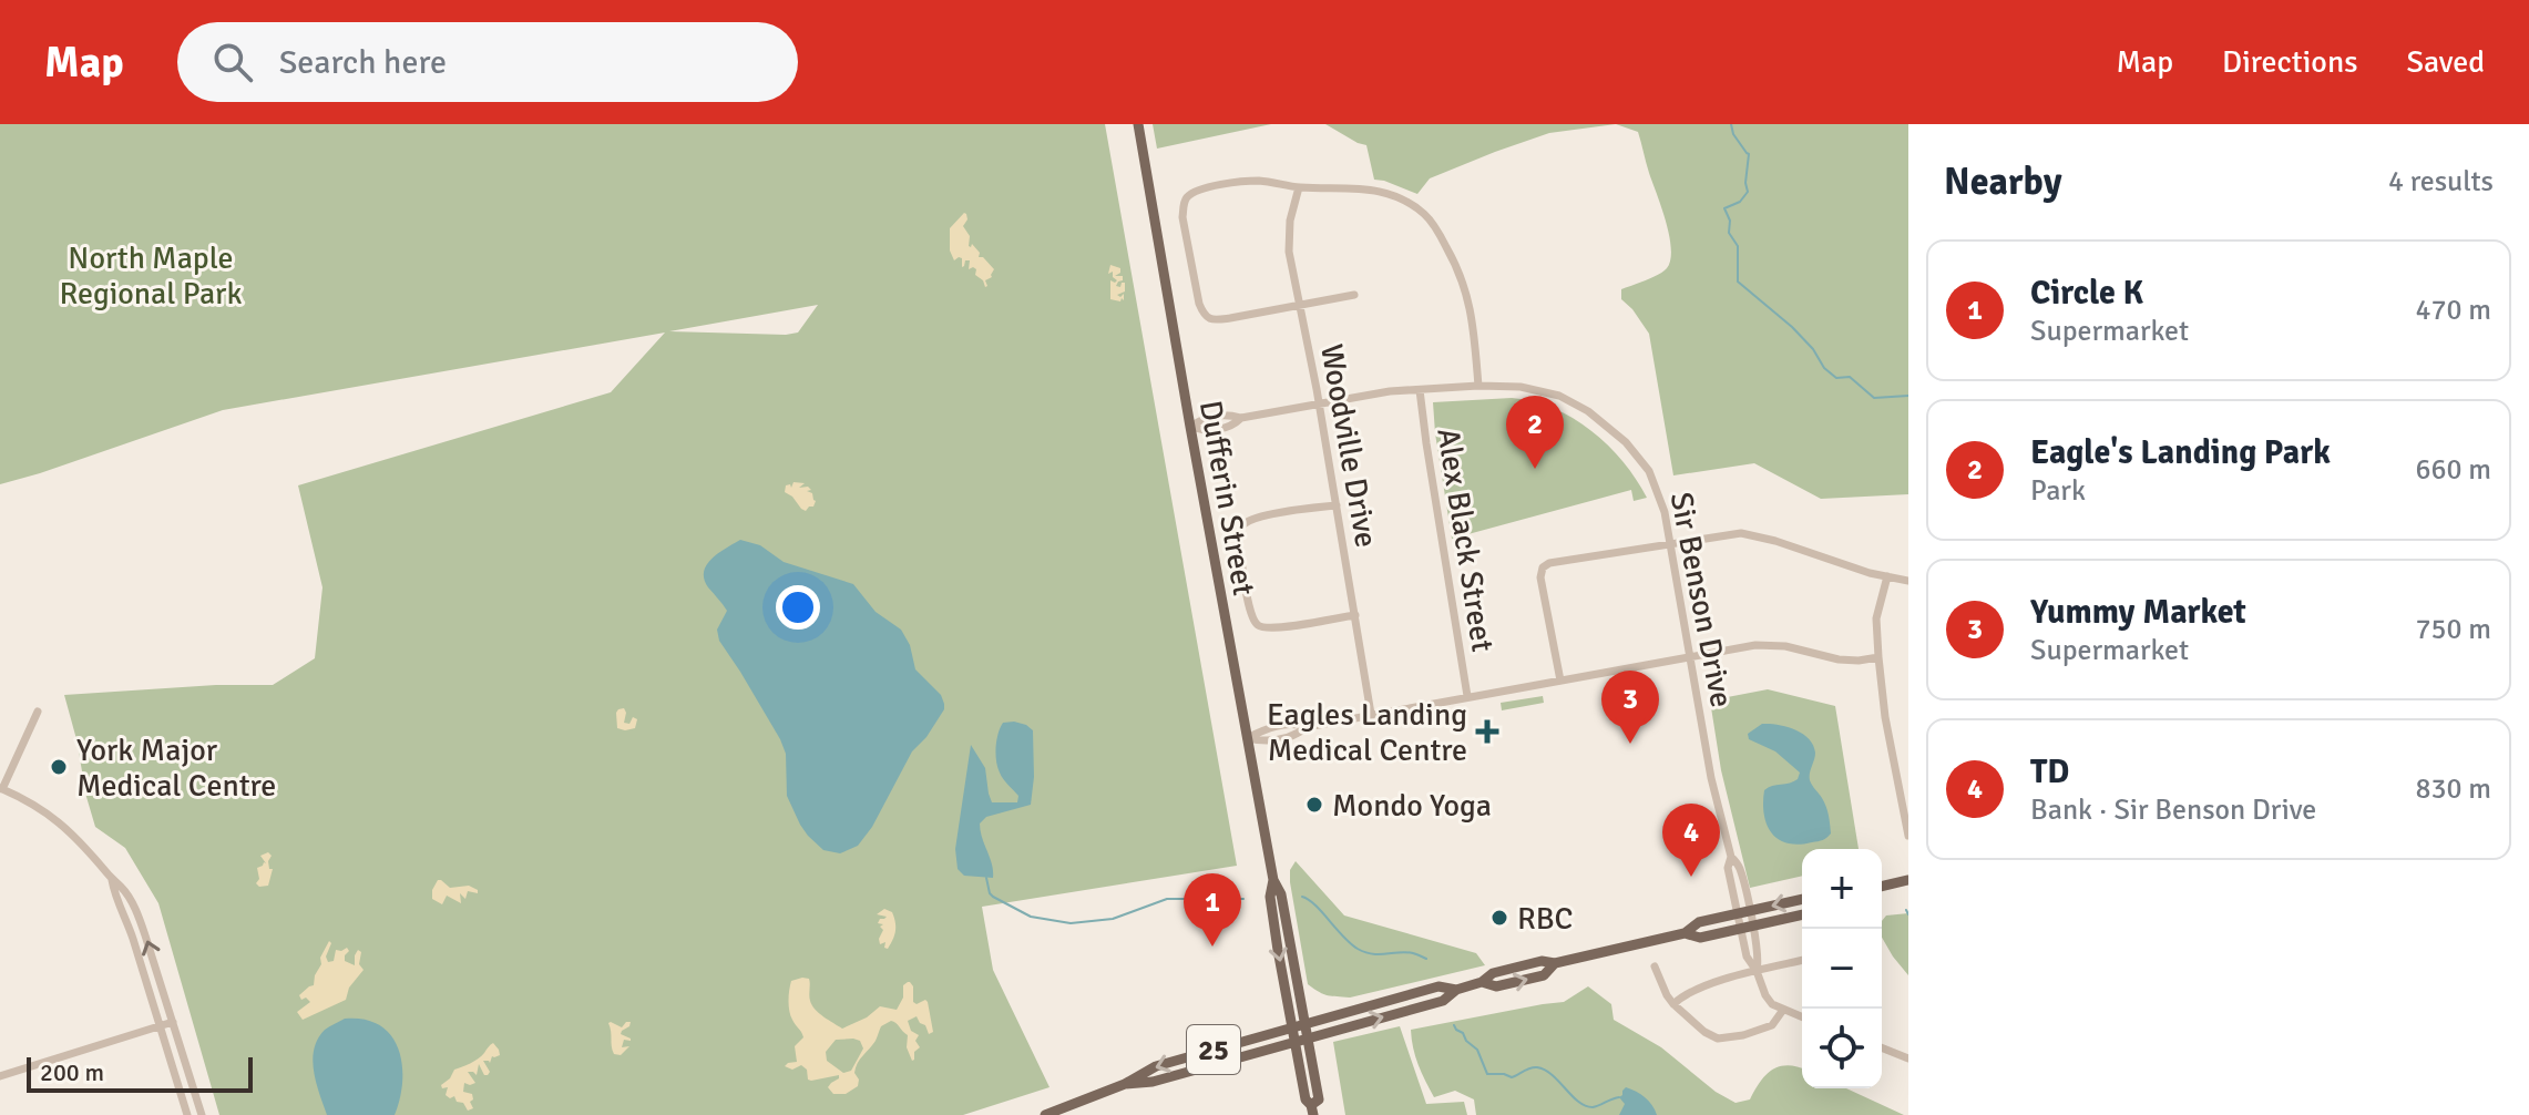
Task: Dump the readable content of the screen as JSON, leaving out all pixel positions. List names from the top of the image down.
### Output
{
  "streets": {
    "main road": ["Dufferin Street", "25"],
    "street": ["Woodville Drive", "Alex Black Street", "Sir Benson Drive"]
  },
  "crossings": [
    ["Woodville Drive", "Sir Benson Drive"],
    ["Dufferin Street", "Sir Benson Drive"],
    ["Dufferin Street", "25"],
    ["Alex Black Street", "Sir Benson Drive"],
    ["Sir Benson Drive", "25"]
  ],
  "parks": ["North Maple Regional Park"],
  "places": {
    "health": ["Eagles Landing Medical Centre"],
    "other": ["York Major Medical Centre", "Mondo Yoga", "RBC"]
  },
  "scale_bar": "200 m",
  "page": {
    "header": "Map",
    "search": "Search here",
    "nav": ["Map", "Directions", "Saved"],
    "heading": ["Nearby", "4 results"],
    "list": [
      {
        "mark": "1",
        "name": "Circle K",
        "note": "Supermarket",
        "value": "470 m"
      },
      {
        "mark": "2",
        "name": "Eagle's Landing Park",
        "note": "Park",
        "value": "660 m"
      },
      {
        "mark": "3",
        "name": "Yummy Market",
        "note": "Supermarket",
        "value": "750 m"
      },
      {
        "mark": "4",
        "name": "TD",
        "note": "Bank · Sir Benson Drive",
        "value": "830 m"
      }
    ],
    "pins": [
      "2",
      "3",
      "4",
      "1"
    ],
    "map_buttons": ["+", "−"],
    "scale": "200 m"
  }
}
